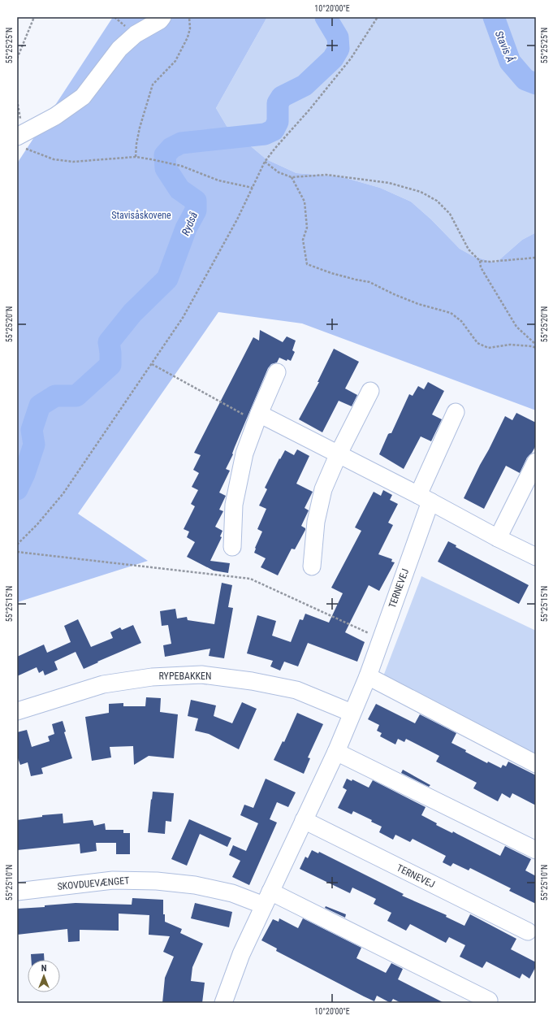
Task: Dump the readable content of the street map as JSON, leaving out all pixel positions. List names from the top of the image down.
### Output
{
  "streets": {
    "street": ["TERNEVEJ", "RYPEBAKKEN", "SKOVDUEVÆNGET"]
  },
  "crossings": [
    ["TERNEVEJ", "RYPEBAKKEN"],
    ["TERNEVEJ", "SKOVDUEVÆNGET"]
  ],
  "water": ["Stavis Å", "Rydså"],
  "parks": ["Stavisåskovene"],
  "north": "top",
  "coordinates": [
    "10°20'00\"E",
    "55°25'25\"N",
    "55°25'20\"N",
    "55°25'15\"N",
    "55°25'10\"N"
  ]
}
